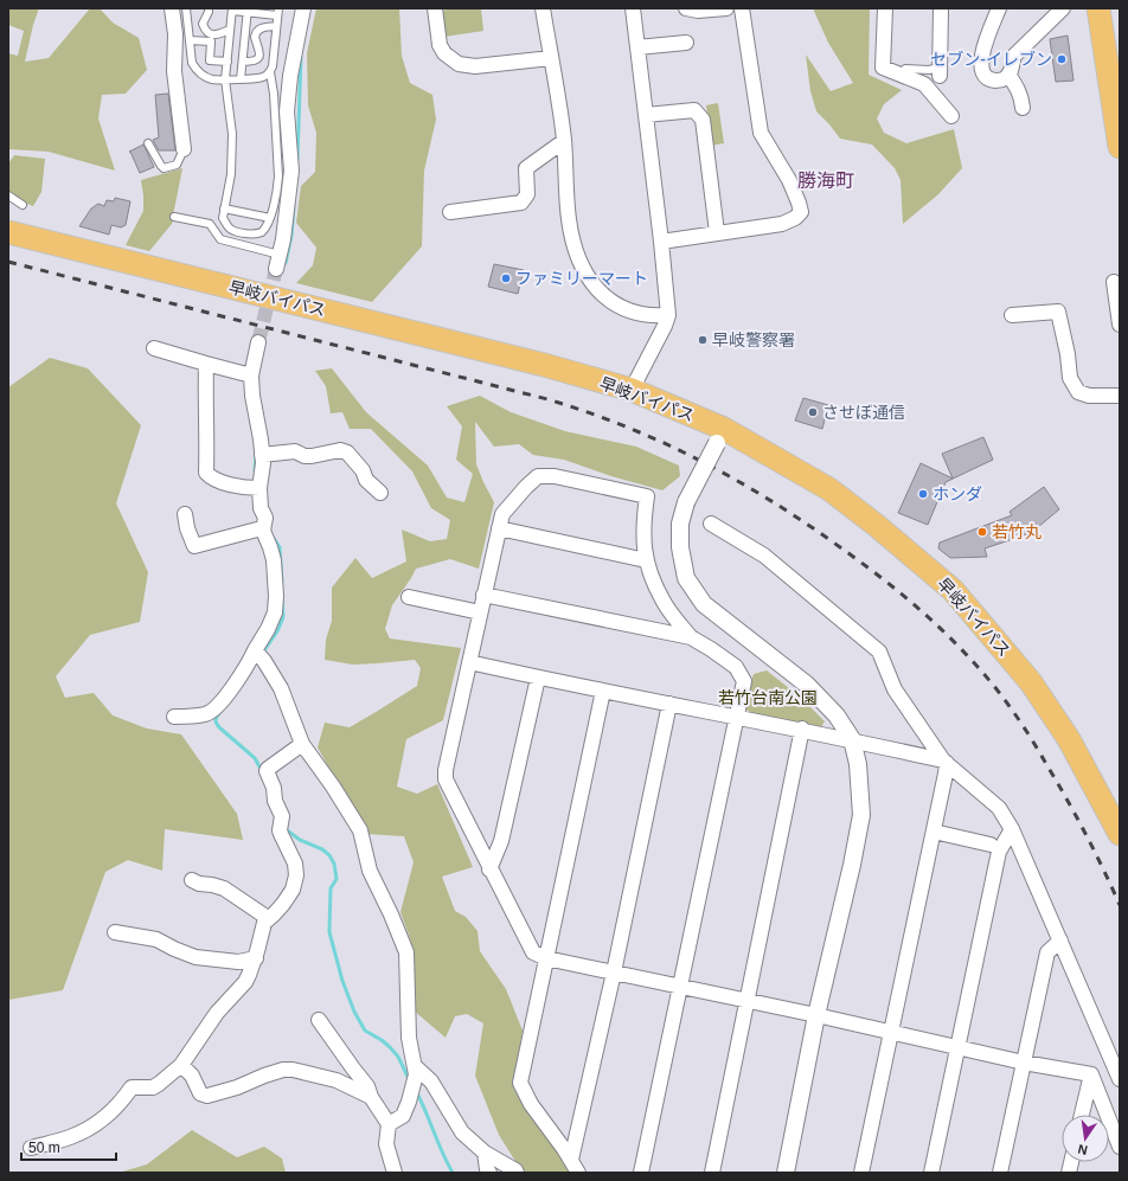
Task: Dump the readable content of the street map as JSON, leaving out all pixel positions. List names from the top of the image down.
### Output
{
  "streets": {
    "highway": ["早岐バイパス"]
  },
  "districts": ["勝海町"],
  "parks": ["若竹台南公園"],
  "places": [
    "セブン-イレブン",
    "ファミリーマート",
    "早岐警察署",
    "させぼ通信",
    "ホンダ",
    "若竹丸"
  ],
  "scale_bar": "50 m",
  "north": "bottom"
}
